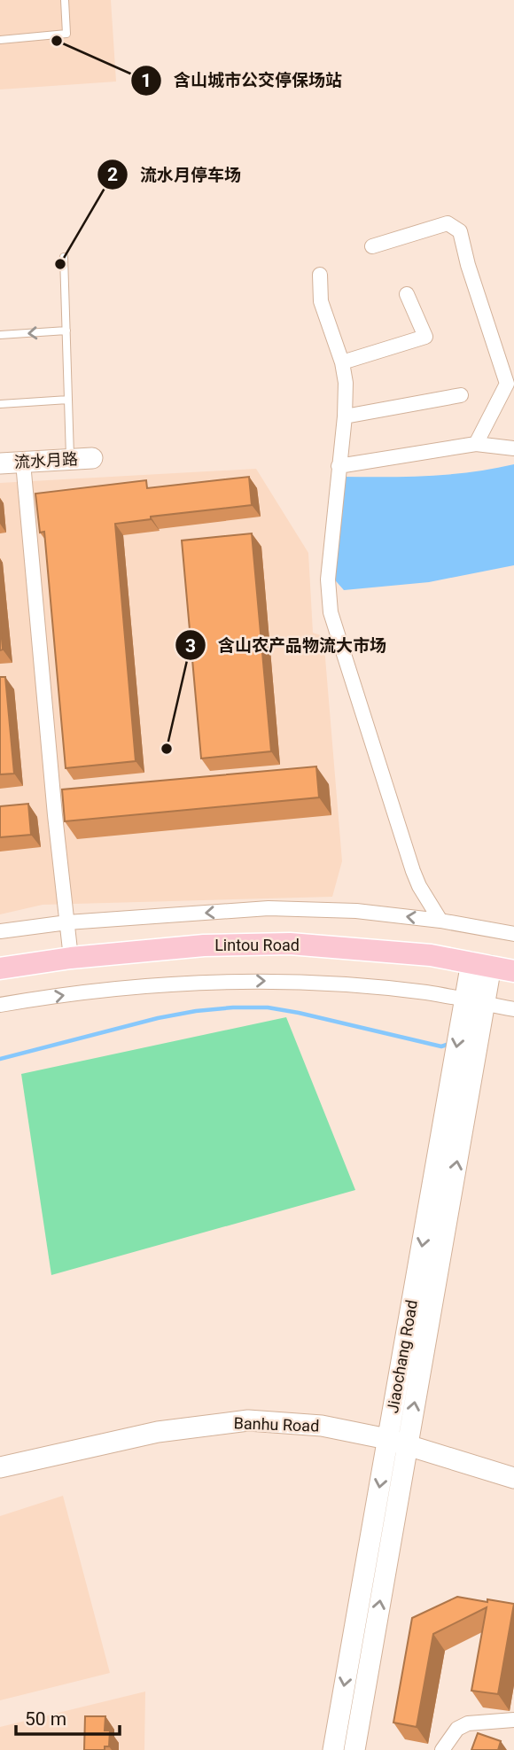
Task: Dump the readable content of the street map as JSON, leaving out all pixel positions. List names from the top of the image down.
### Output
{
  "streets": {
    "main road": [
      "流水月路",
      "Lintou Road",
      "Jiaochang Road",
      "Banhu Road"
    ]
  },
  "crossings": [
    ["Lintou Road", "Jiaochang Road"],
    ["Jiaochang Road", "Banhu Road"]
  ],
  "places": ["含山城市公交停保场站", "流水月停车场", "含山农产品物流大市场"],
  "scale_bar": "50 m"
}
